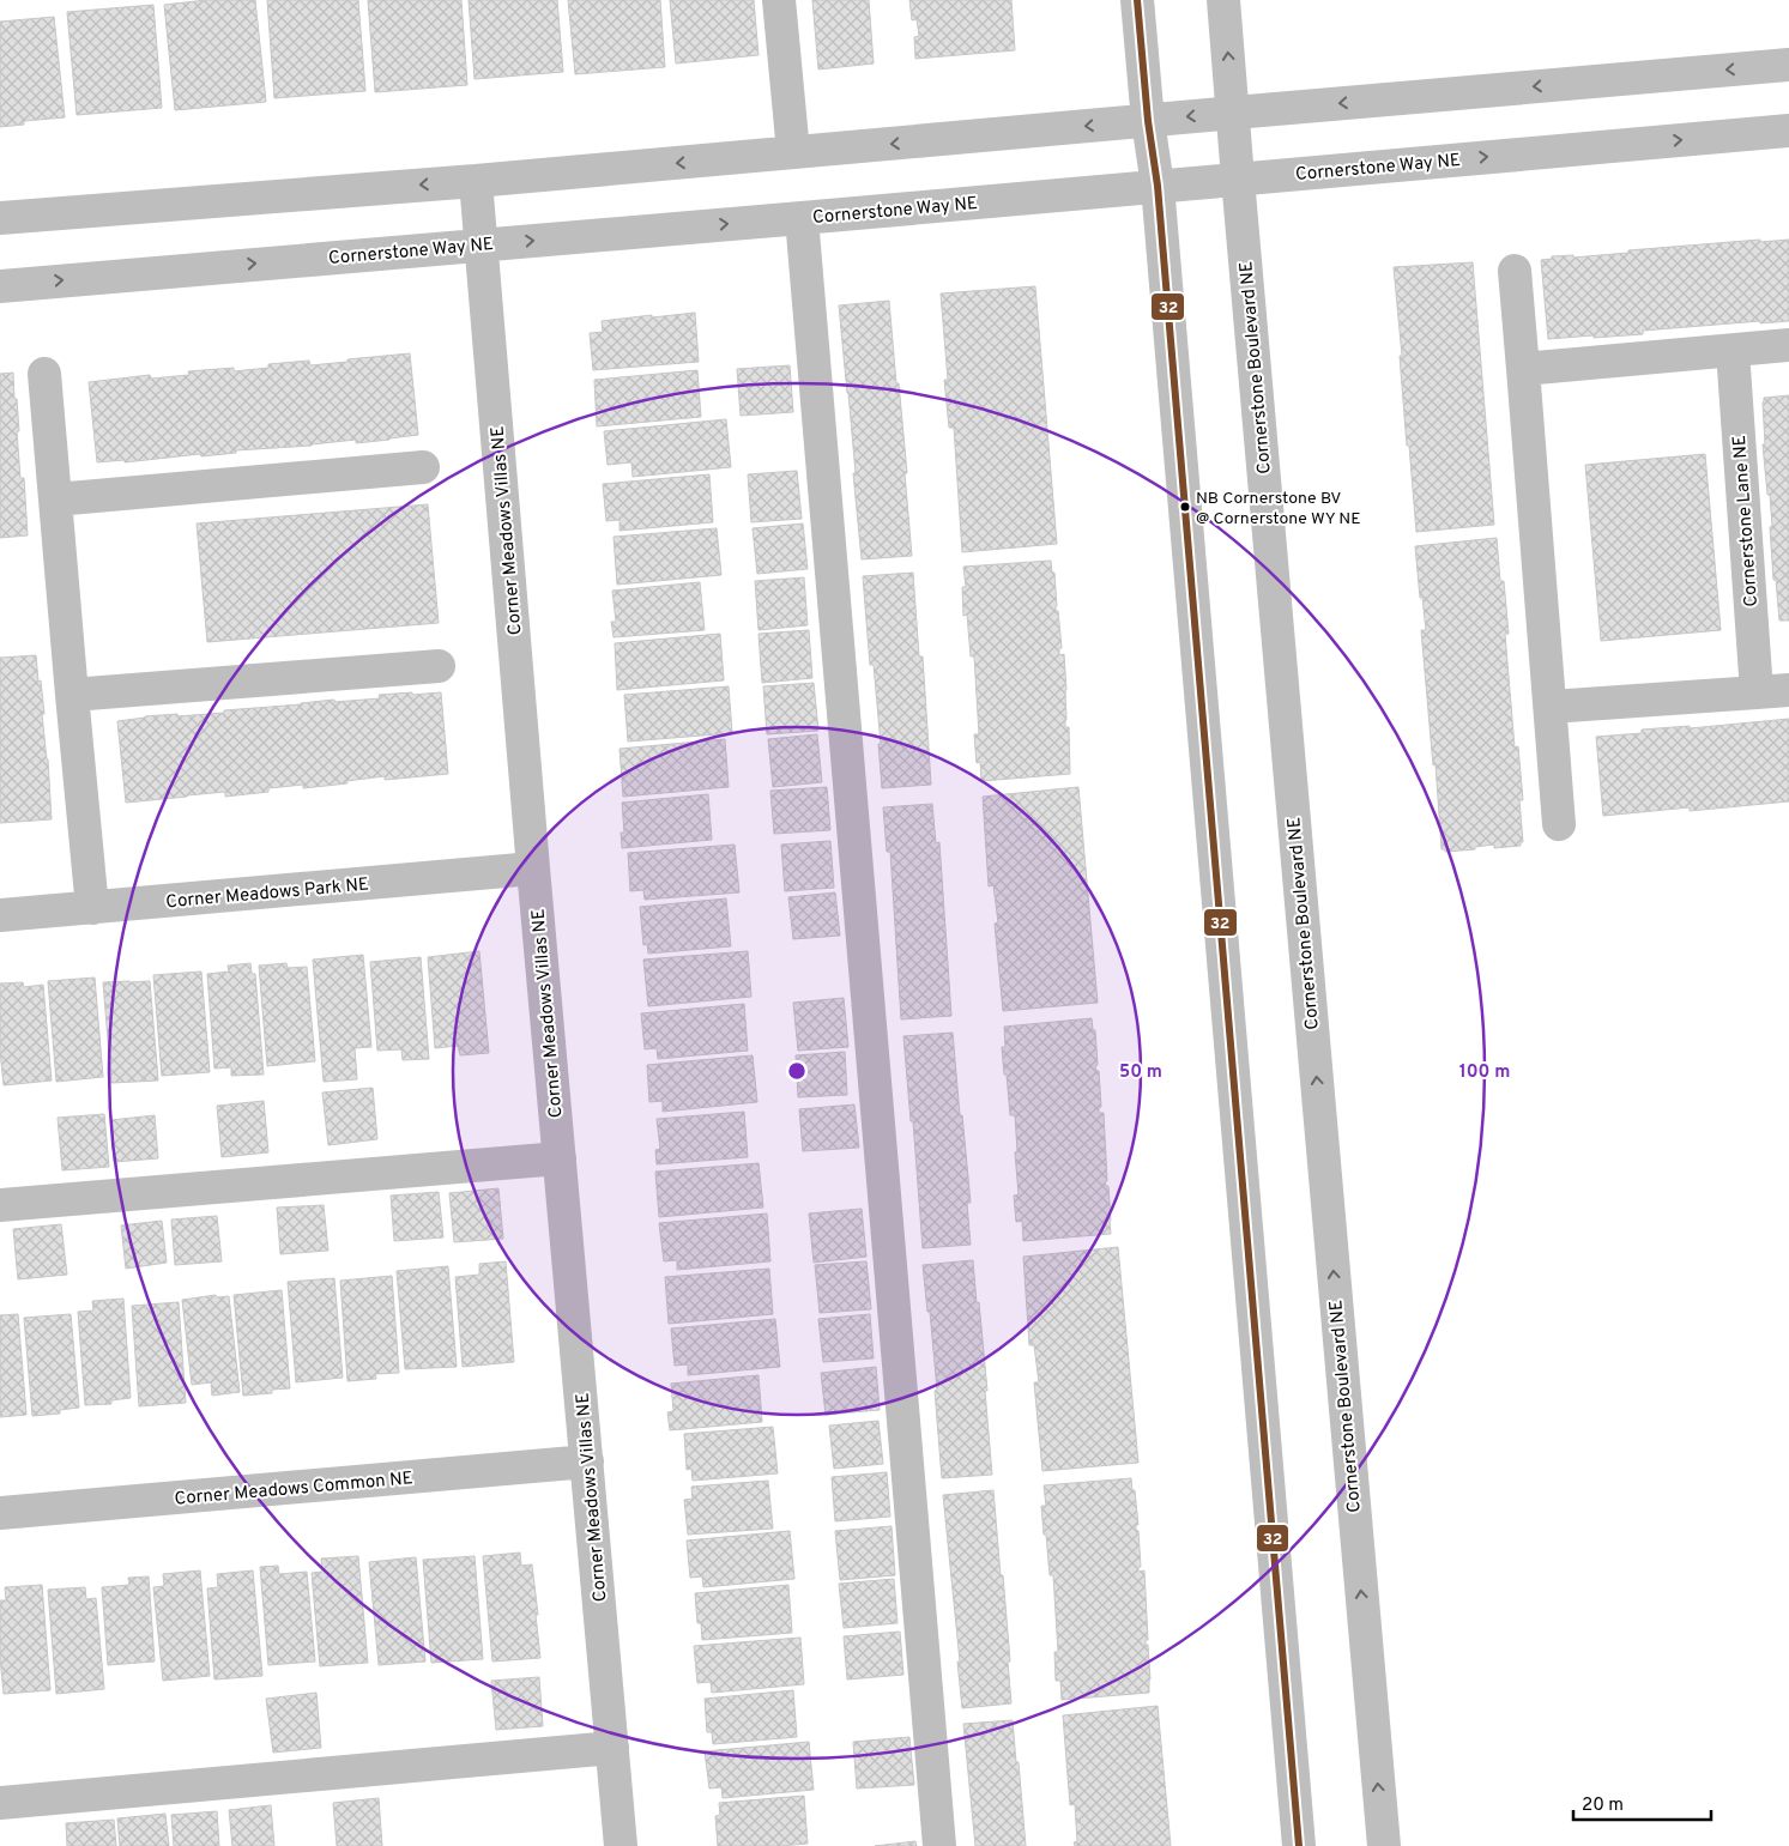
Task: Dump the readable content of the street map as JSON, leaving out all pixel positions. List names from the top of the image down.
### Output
{
  "streets": {
    "street": [
      "Cornerstone Way NE",
      "Cornerstone Boulevard NE",
      "Cornerstone Lane NE",
      "Corner Meadows Villas NE",
      "Corner Meadows Park NE",
      "Corner Meadows Common NE"
    ]
  },
  "crossings": [
    ["Cornerstone Way NE", "Cornerstone Boulevard NE"],
    ["Cornerstone Way NE", "Corner Meadows Villas NE"],
    ["Corner Meadows Villas NE", "Corner Meadows Park NE"],
    ["Corner Meadows Villas NE", "Corner Meadows Common NE"]
  ],
  "places": ["NB Cornerstone BV @ Cornerstone WY NE"],
  "lines": ["transit line 32"],
  "scale_bar": "20 m",
  "rings": ["50 m", "100 m"]
}
